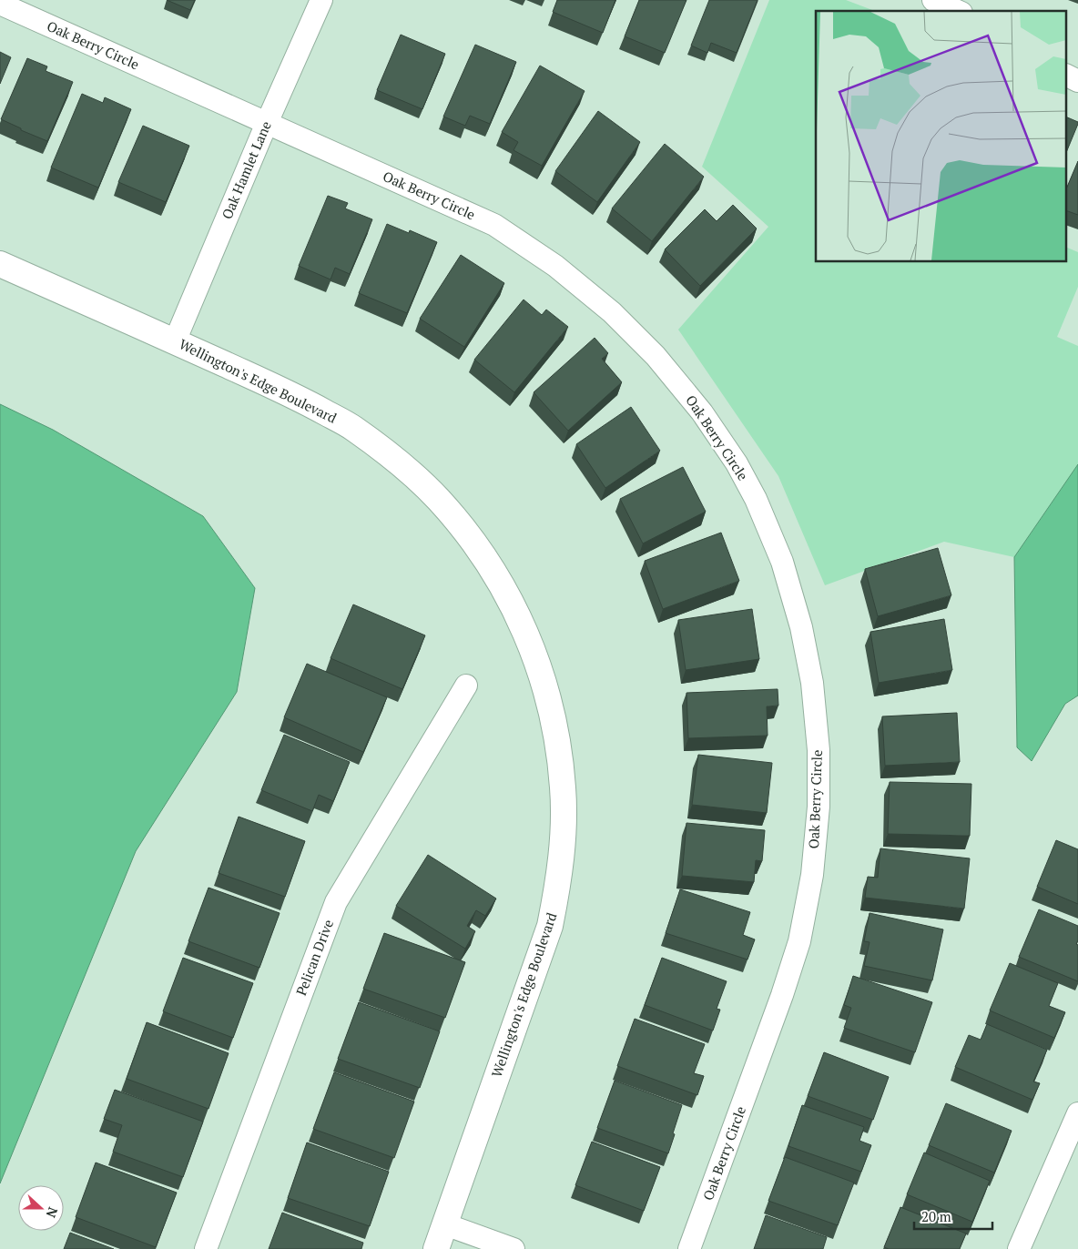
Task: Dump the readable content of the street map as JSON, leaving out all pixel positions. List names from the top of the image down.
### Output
{
  "streets": {
    "street": [
      "Oak Berry Circle",
      "Oak Hamlet Lane",
      "Wellington's Edge Boulevard",
      "Pelican Drive"
    ]
  },
  "crossings": [
    ["Oak Berry Circle", "Oak Hamlet Lane"],
    ["Oak Hamlet Lane", "Wellington's Edge Boulevard"]
  ],
  "scale_bar": "20 m",
  "north": "right"
}
